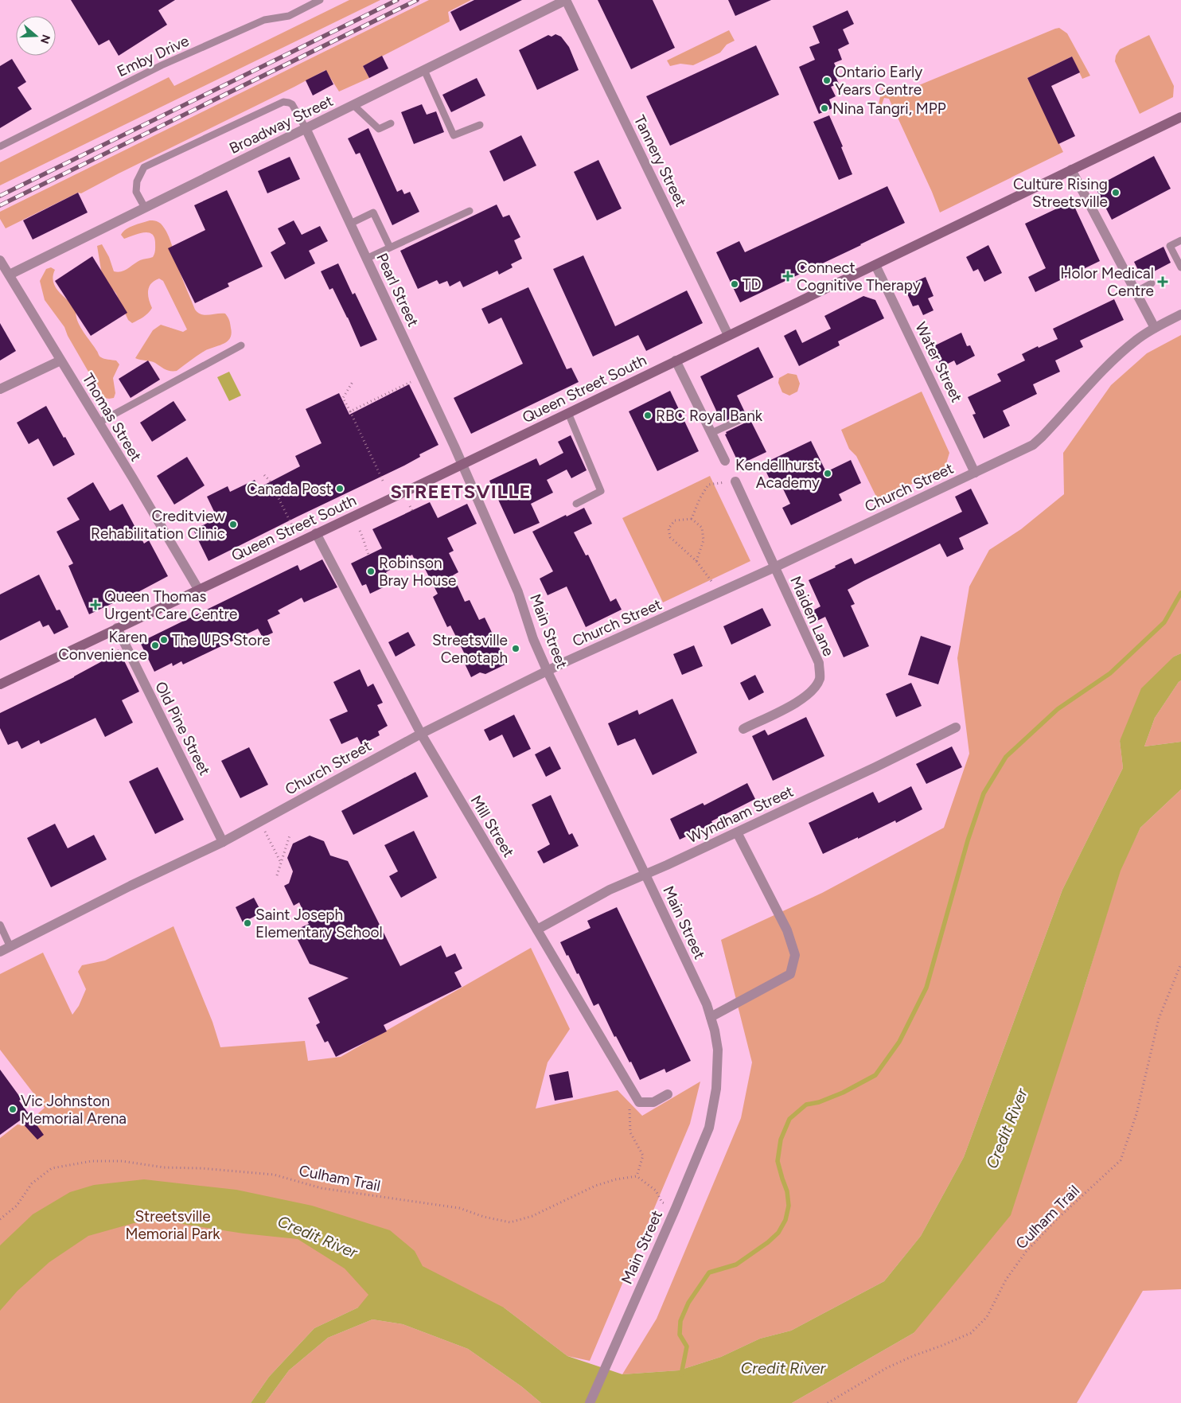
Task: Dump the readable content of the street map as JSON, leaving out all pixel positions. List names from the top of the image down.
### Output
{
  "streets": {
    "main road": ["Queen Street South"],
    "street": [
      "Broadway Street",
      "Tannery Street",
      "Pearl Street",
      "Water Street",
      "Thomas Street",
      "Church Street",
      "Maiden Lane",
      "Main Street",
      "Old Pine Street",
      "Wyndham Street",
      "Mill Street"
    ],
    "lane": ["Emby Drive"],
    "path": ["Culham Trail"]
  },
  "crossings": [
    ["Broadway Street", "Tannery Street"],
    ["Broadway Street", "Pearl Street"],
    ["Broadway Street", "Thomas Street"],
    ["Tannery Street", "Queen Street South"],
    ["Pearl Street", "Queen Street South"],
    ["Pearl Street", "Main Street"],
    ["Water Street", "Queen Street South"],
    ["Water Street", "Church Street"],
    ["Queen Street South", "Thomas Street"],
    ["Queen Street South", "Main Street"],
    ["Queen Street South", "Old Pine Street"],
    ["Queen Street South", "Mill Street"],
    ["Church Street", "Maiden Lane"],
    ["Church Street", "Main Street"],
    ["Church Street", "Old Pine Street"],
    ["Church Street", "Mill Street"],
    ["Main Street", "Wyndham Street"],
    ["Wyndham Street", "Mill Street"]
  ],
  "districts": ["STREETSVILLE"],
  "water": ["Credit River"],
  "parks": ["Streetsville Memorial Park"],
  "places": {
    "other": [
      "Ontario Early Years Centre",
      "Nina Tangri, MPP",
      "Culture Rising Streetsville",
      "TD",
      "RBC Royal Bank",
      "Kendellhurst Academy",
      "Canada Post",
      "Creditview Rehabilitation Clinic",
      "Robinson Bray House",
      "The UPS Store",
      "Karen Convenience",
      "Streetsville Cenotaph",
      "Saint Joseph Elementary School",
      "Vic Johnston Memorial Arena"
    ],
    "health": ["Connect Cognitive Therapy", "Holor Medical Centre", "Queen Thomas Urgent Care Centre"]
  },
  "north": "right"
}
